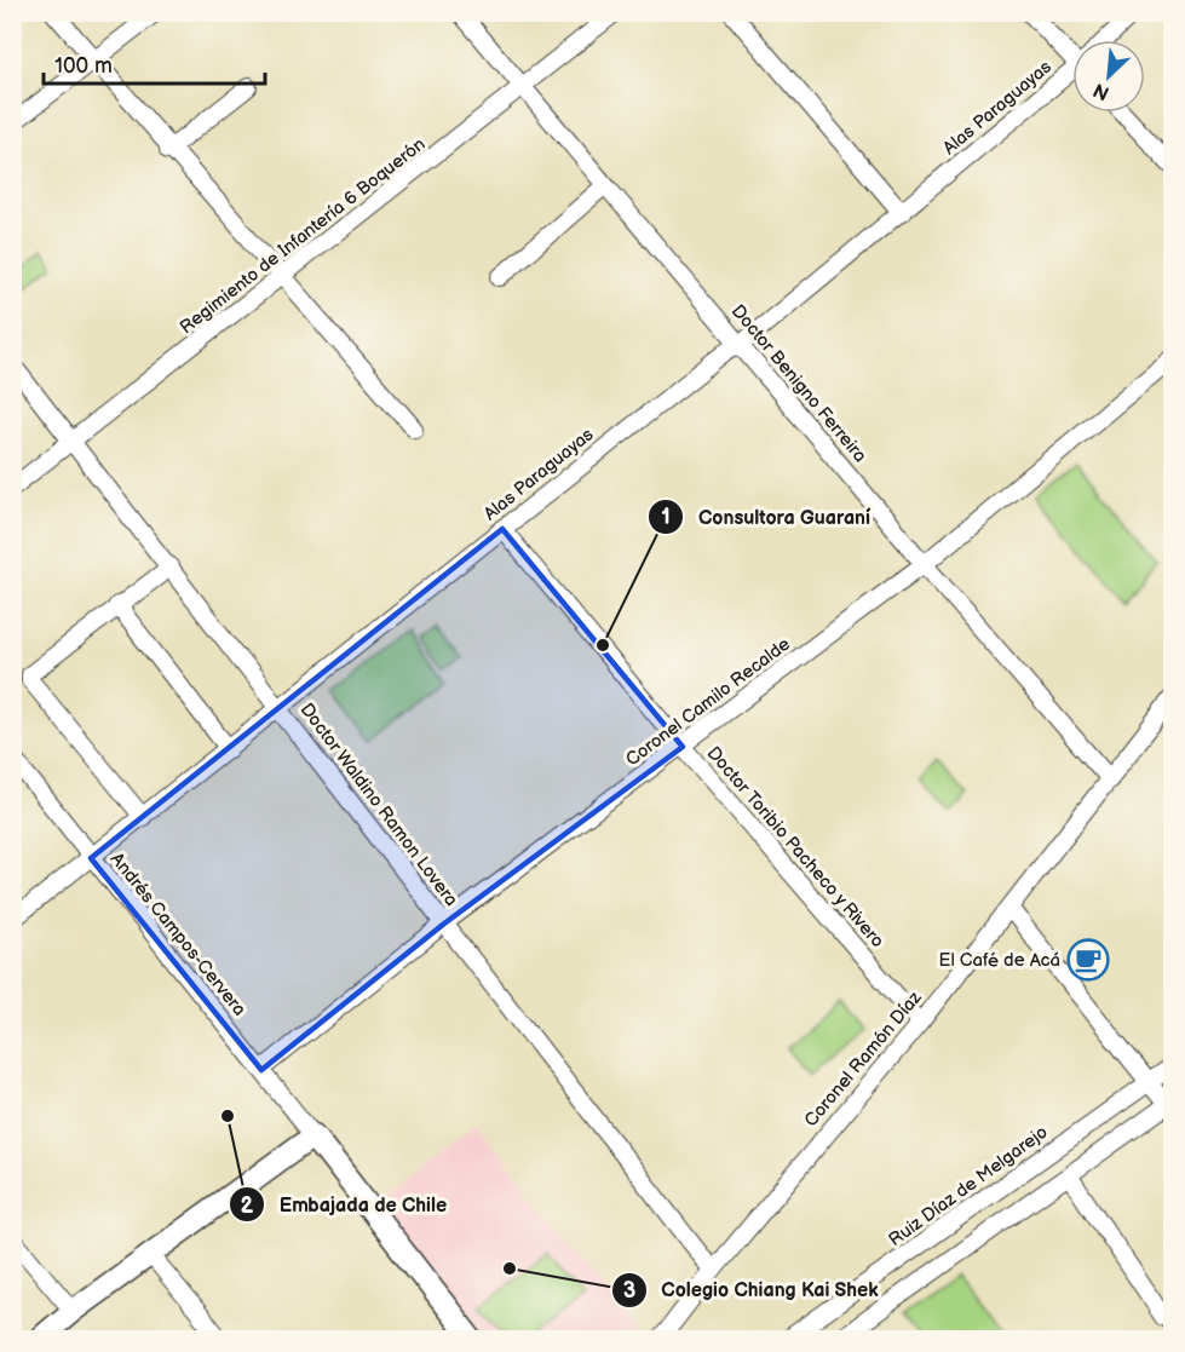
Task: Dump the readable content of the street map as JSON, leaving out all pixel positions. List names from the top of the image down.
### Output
{
  "streets": {
    "street": [
      "Alas Paraguayas",
      "Regimiento de Infantería 6 Boquerón",
      "Doctor Benigno Ferreira",
      "Coronel Camilo Recalde",
      "Doctor Waldino Ramon Lovera",
      "Doctor Toribio Pacheco y Rivero",
      "Andrés Campos-Cervera",
      "Coronel Ramón Díaz",
      "Ruiz Díaz de Melgarejo"
    ]
  },
  "crossings": [
    ["Alas Paraguayas", "Doctor Benigno Ferreira"],
    ["Alas Paraguayas", "Doctor Waldino Ramon Lovera"],
    ["Alas Paraguayas", "Doctor Toribio Pacheco y Rivero"],
    ["Alas Paraguayas", "Andrés Campos-Cervera"],
    ["Regimiento de Infantería 6 Boquerón", "Doctor Benigno Ferreira"],
    ["Regimiento de Infantería 6 Boquerón", "Doctor Waldino Ramon Lovera"],
    ["Doctor Benigno Ferreira", "Coronel Camilo Recalde"],
    ["Doctor Benigno Ferreira", "Coronel Ramón Díaz"],
    ["Coronel Camilo Recalde", "Doctor Waldino Ramon Lovera"],
    ["Coronel Camilo Recalde", "Doctor Toribio Pacheco y Rivero"],
    ["Coronel Camilo Recalde", "Andrés Campos-Cervera"],
    ["Doctor Waldino Ramon Lovera", "Coronel Ramón Díaz"],
    ["Doctor Toribio Pacheco y Rivero", "Coronel Ramón Díaz"]
  ],
  "places": {
    "other": ["Consultora Guaraní", "Embajada de Chile", "Colegio Chiang Kai Shek"],
    "cafe": ["El Café de Acá"]
  },
  "scale_bar": "100 m",
  "north": "bottom left"
}
